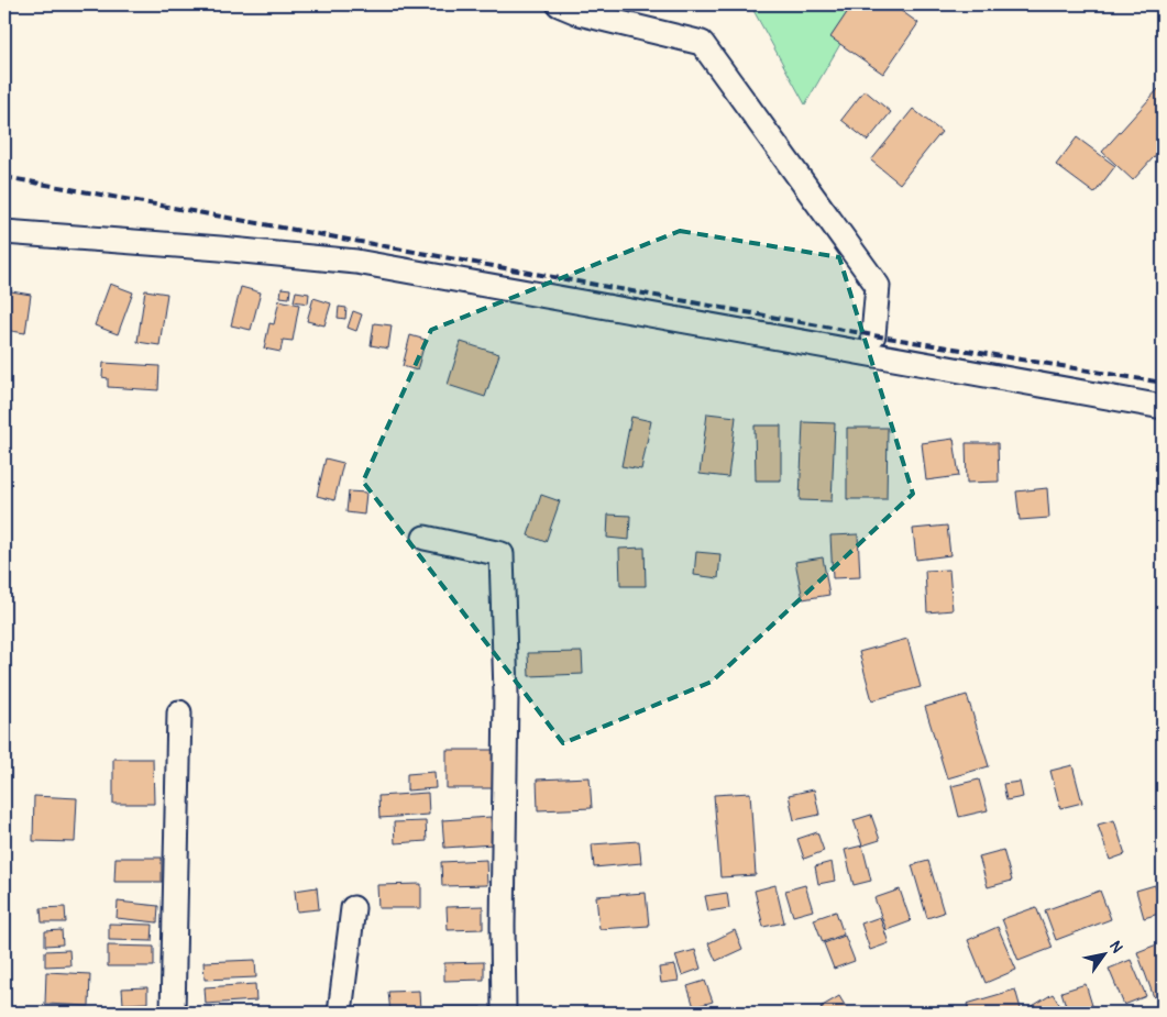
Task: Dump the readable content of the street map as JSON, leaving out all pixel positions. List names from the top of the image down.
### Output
{
  "north": "top right"
}
